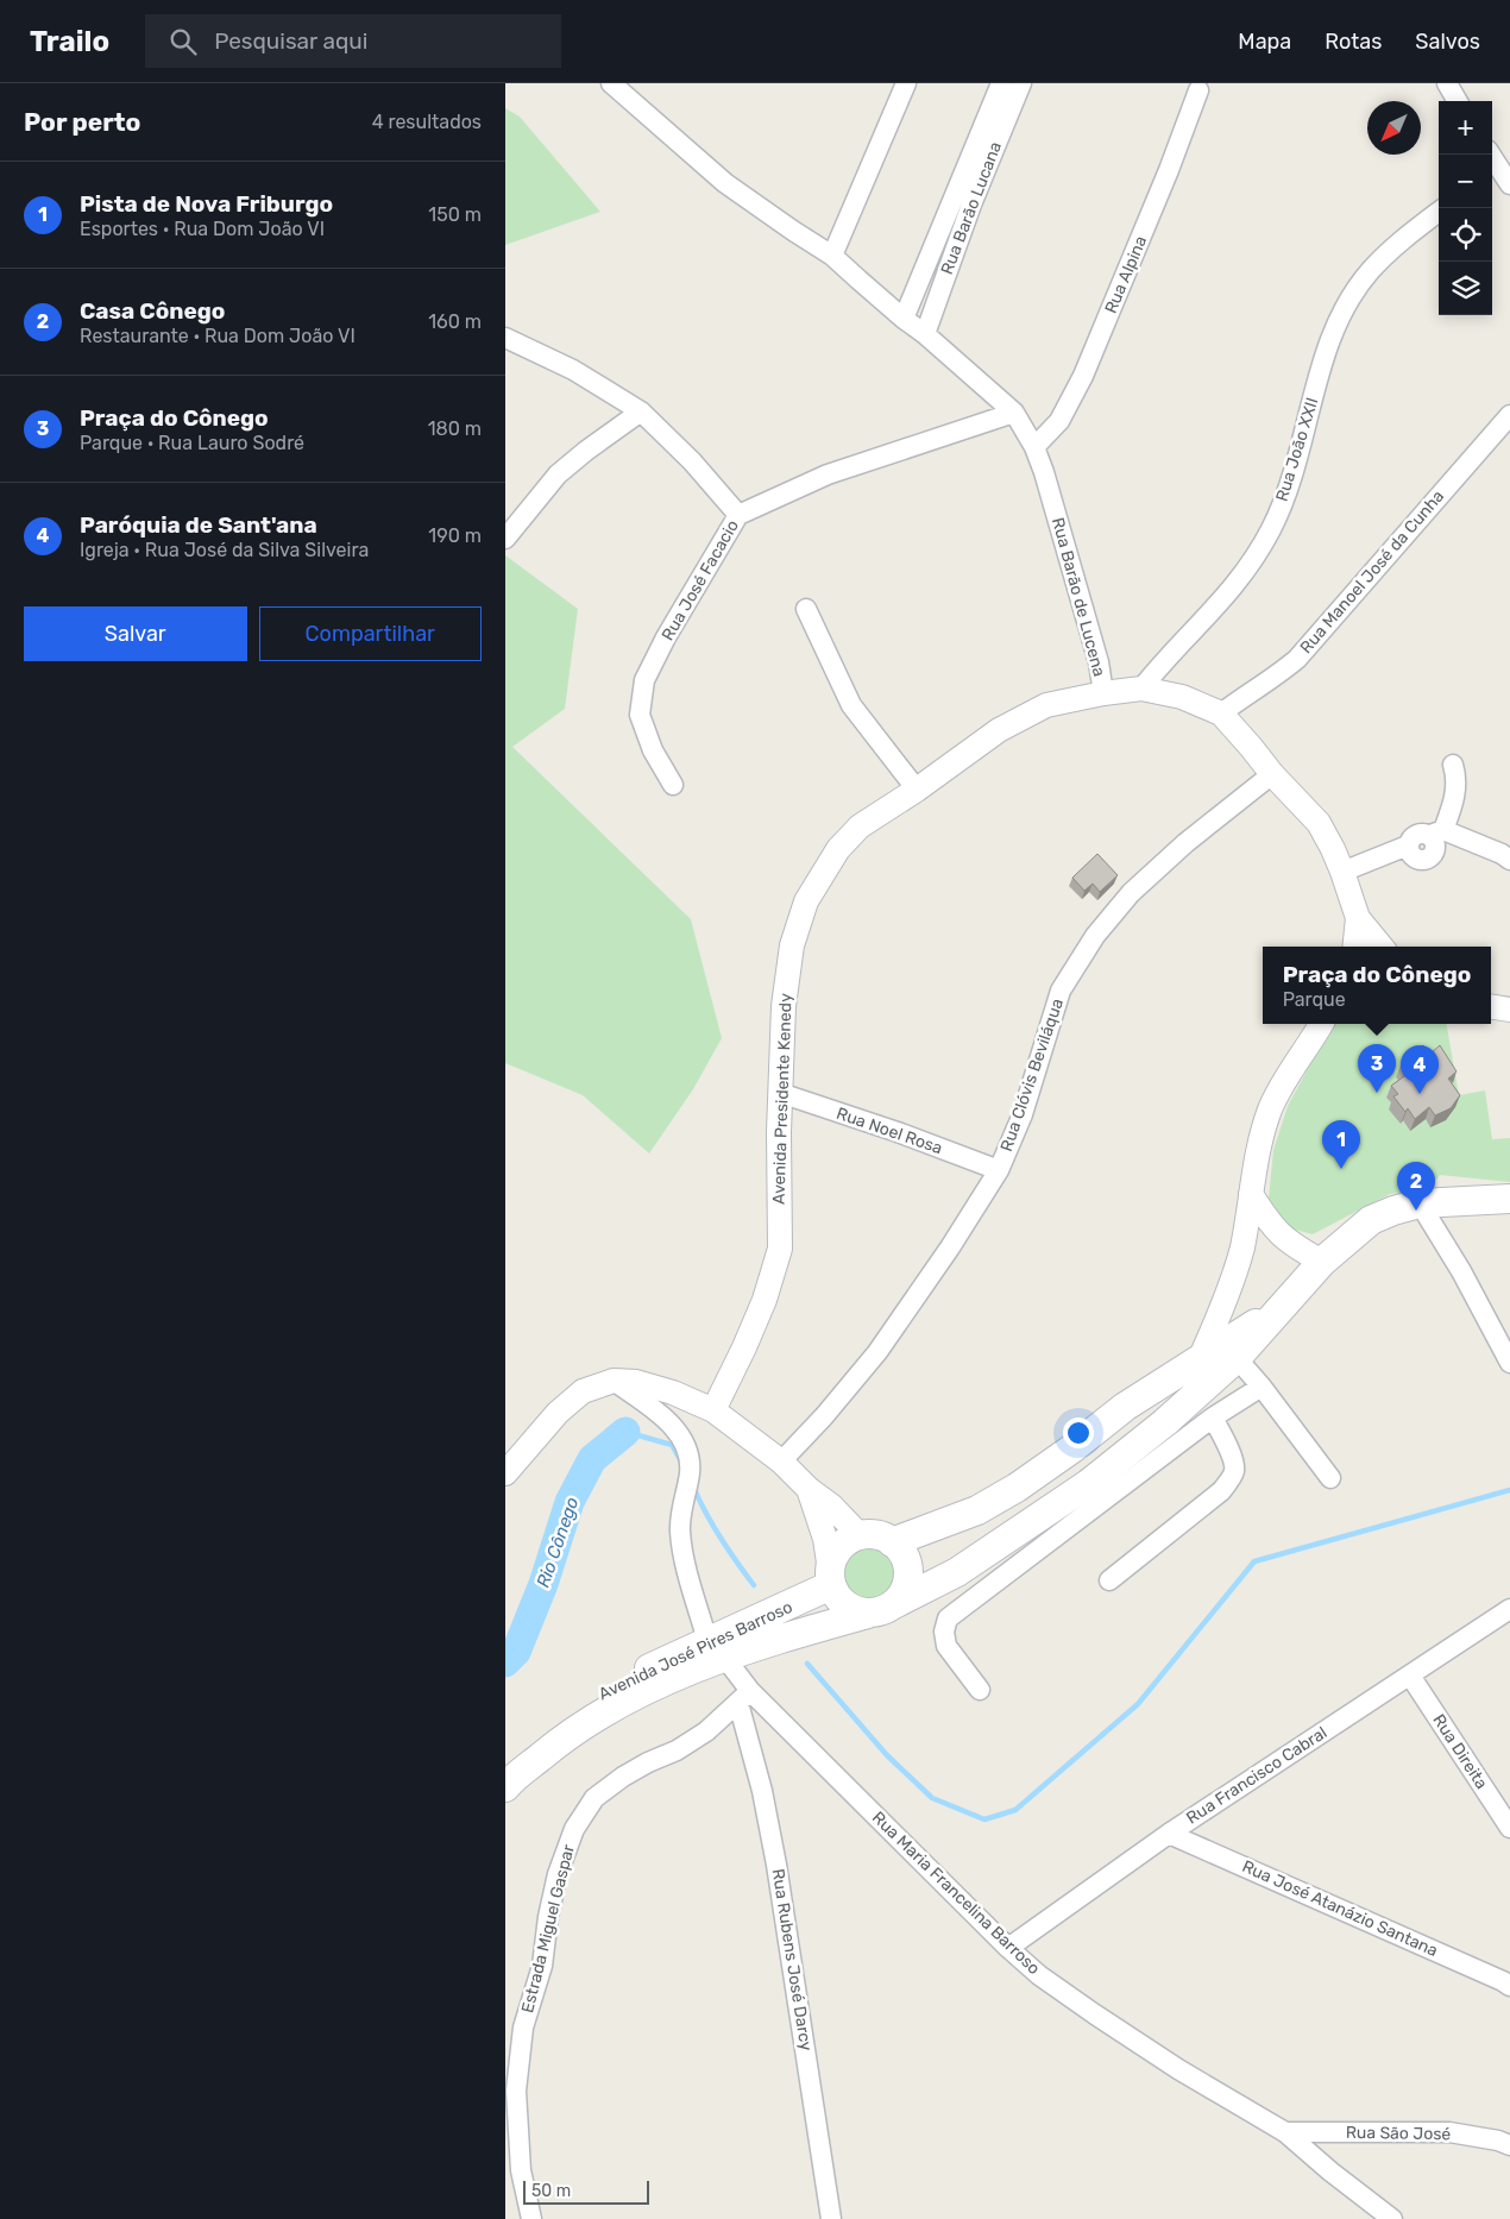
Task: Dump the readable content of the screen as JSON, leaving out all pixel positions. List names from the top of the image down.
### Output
{
  "streets": {
    "main road": ["Avenida José Pires Barroso"],
    "street": [
      "Rua Barão Lucana",
      "Rua Alpina",
      "Rua João XXII",
      "Rua Manoel José da Cunha",
      "Rua José Facacio",
      "Rua Barão de Lucena",
      "Rua Clóvis Beviláqua",
      "Avenida Presidente Kenedy",
      "Rua Noel Rosa",
      "Rua Direita",
      "Rua Francisco Cabral",
      "Rua Maria Francelina Barroso",
      "Rua José Atanázio Santana",
      "Estrada Miguel Gaspar",
      "Rua Rubens José Darcy",
      "Rua São José"
    ]
  },
  "crossings": [
    ["Rua Barão Lucana", "Rua Barão de Lucena"],
    ["Rua Alpina", "Rua Barão de Lucena"],
    ["Rua João XXII", "Rua Barão de Lucena"],
    ["Rua Manoel José da Cunha", "Rua Barão de Lucena"],
    ["Rua José Facacio", "Rua Barão de Lucena"],
    ["Rua Barão de Lucena", "Rua Clóvis Beviláqua"],
    ["Rua Barão de Lucena", "Avenida Presidente Kenedy"],
    ["Rua Clóvis Beviláqua", "Rua Noel Rosa"],
    ["Avenida Presidente Kenedy", "Rua Noel Rosa"],
    ["Avenida José Pires Barroso", "Rua Maria Francelina Barroso"],
    ["Rua Direita", "Rua Francisco Cabral"],
    ["Rua Francisco Cabral", "Rua Maria Francelina Barroso"],
    ["Rua Francisco Cabral", "Rua José Atanázio Santana"],
    ["Rua Maria Francelina Barroso", "Estrada Miguel Gaspar"],
    ["Rua Maria Francelina Barroso", "Rua Rubens José Darcy"],
    ["Rua Maria Francelina Barroso", "Rua São José"],
    ["Estrada Miguel Gaspar", "Rua Rubens José Darcy"]
  ],
  "water": ["Rio Cônego"],
  "scale_bar": "50 m",
  "north": "bottom left",
  "page": {
    "header": "Trailo",
    "search": "Pesquisar aqui",
    "nav": ["Mapa", "Rotas", "Salvos"],
    "heading": ["Por perto", "4 resultados"],
    "map_buttons": ["+", "−"],
    "list": [
      {
        "mark": "1",
        "name": "Pista de Nova Friburgo",
        "note": "Esportes · Rua Dom João VI",
        "value": "150 m"
      },
      {
        "mark": "2",
        "name": "Casa Cônego",
        "note": "Restaurante · Rua Dom João VI",
        "value": "160 m"
      },
      {
        "mark": "3",
        "name": "Praça do Cônego",
        "note": "Parque · Rua Lauro Sodré",
        "value": "180 m"
      },
      {
        "mark": "4",
        "name": "Paróquia de Sant'ana",
        "note": "Igreja · Rua José da Silva Silveira",
        "value": "190 m"
      }
    ],
    "buttons": ["Salvar", "Compartilhar"],
    "popup": ["Praça do Cônego", "Parque"],
    "pins": [
      "3",
      "4",
      "1",
      "2"
    ],
    "scale": "50 m"
  }
}
